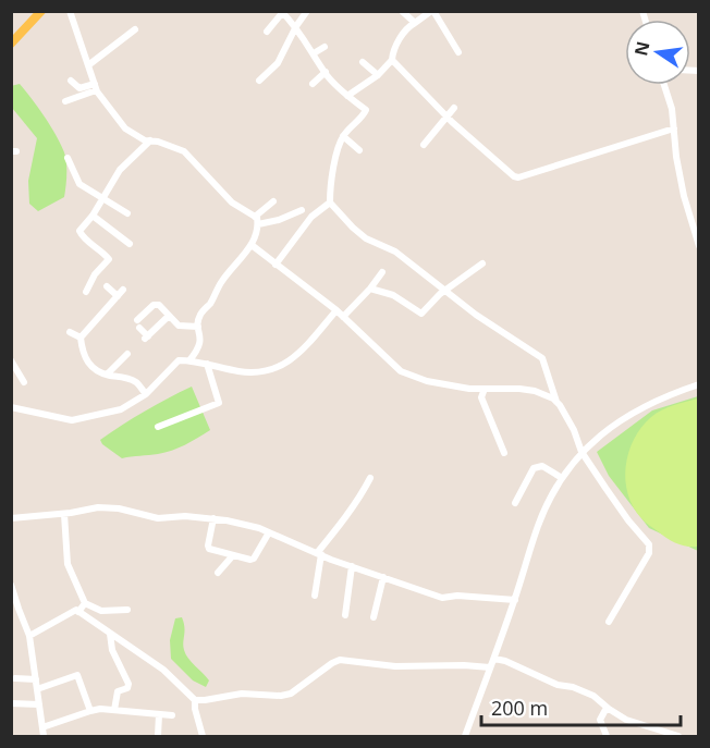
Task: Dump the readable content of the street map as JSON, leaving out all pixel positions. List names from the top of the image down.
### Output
{
  "scale_bar": "200 m",
  "north": "left"
}
